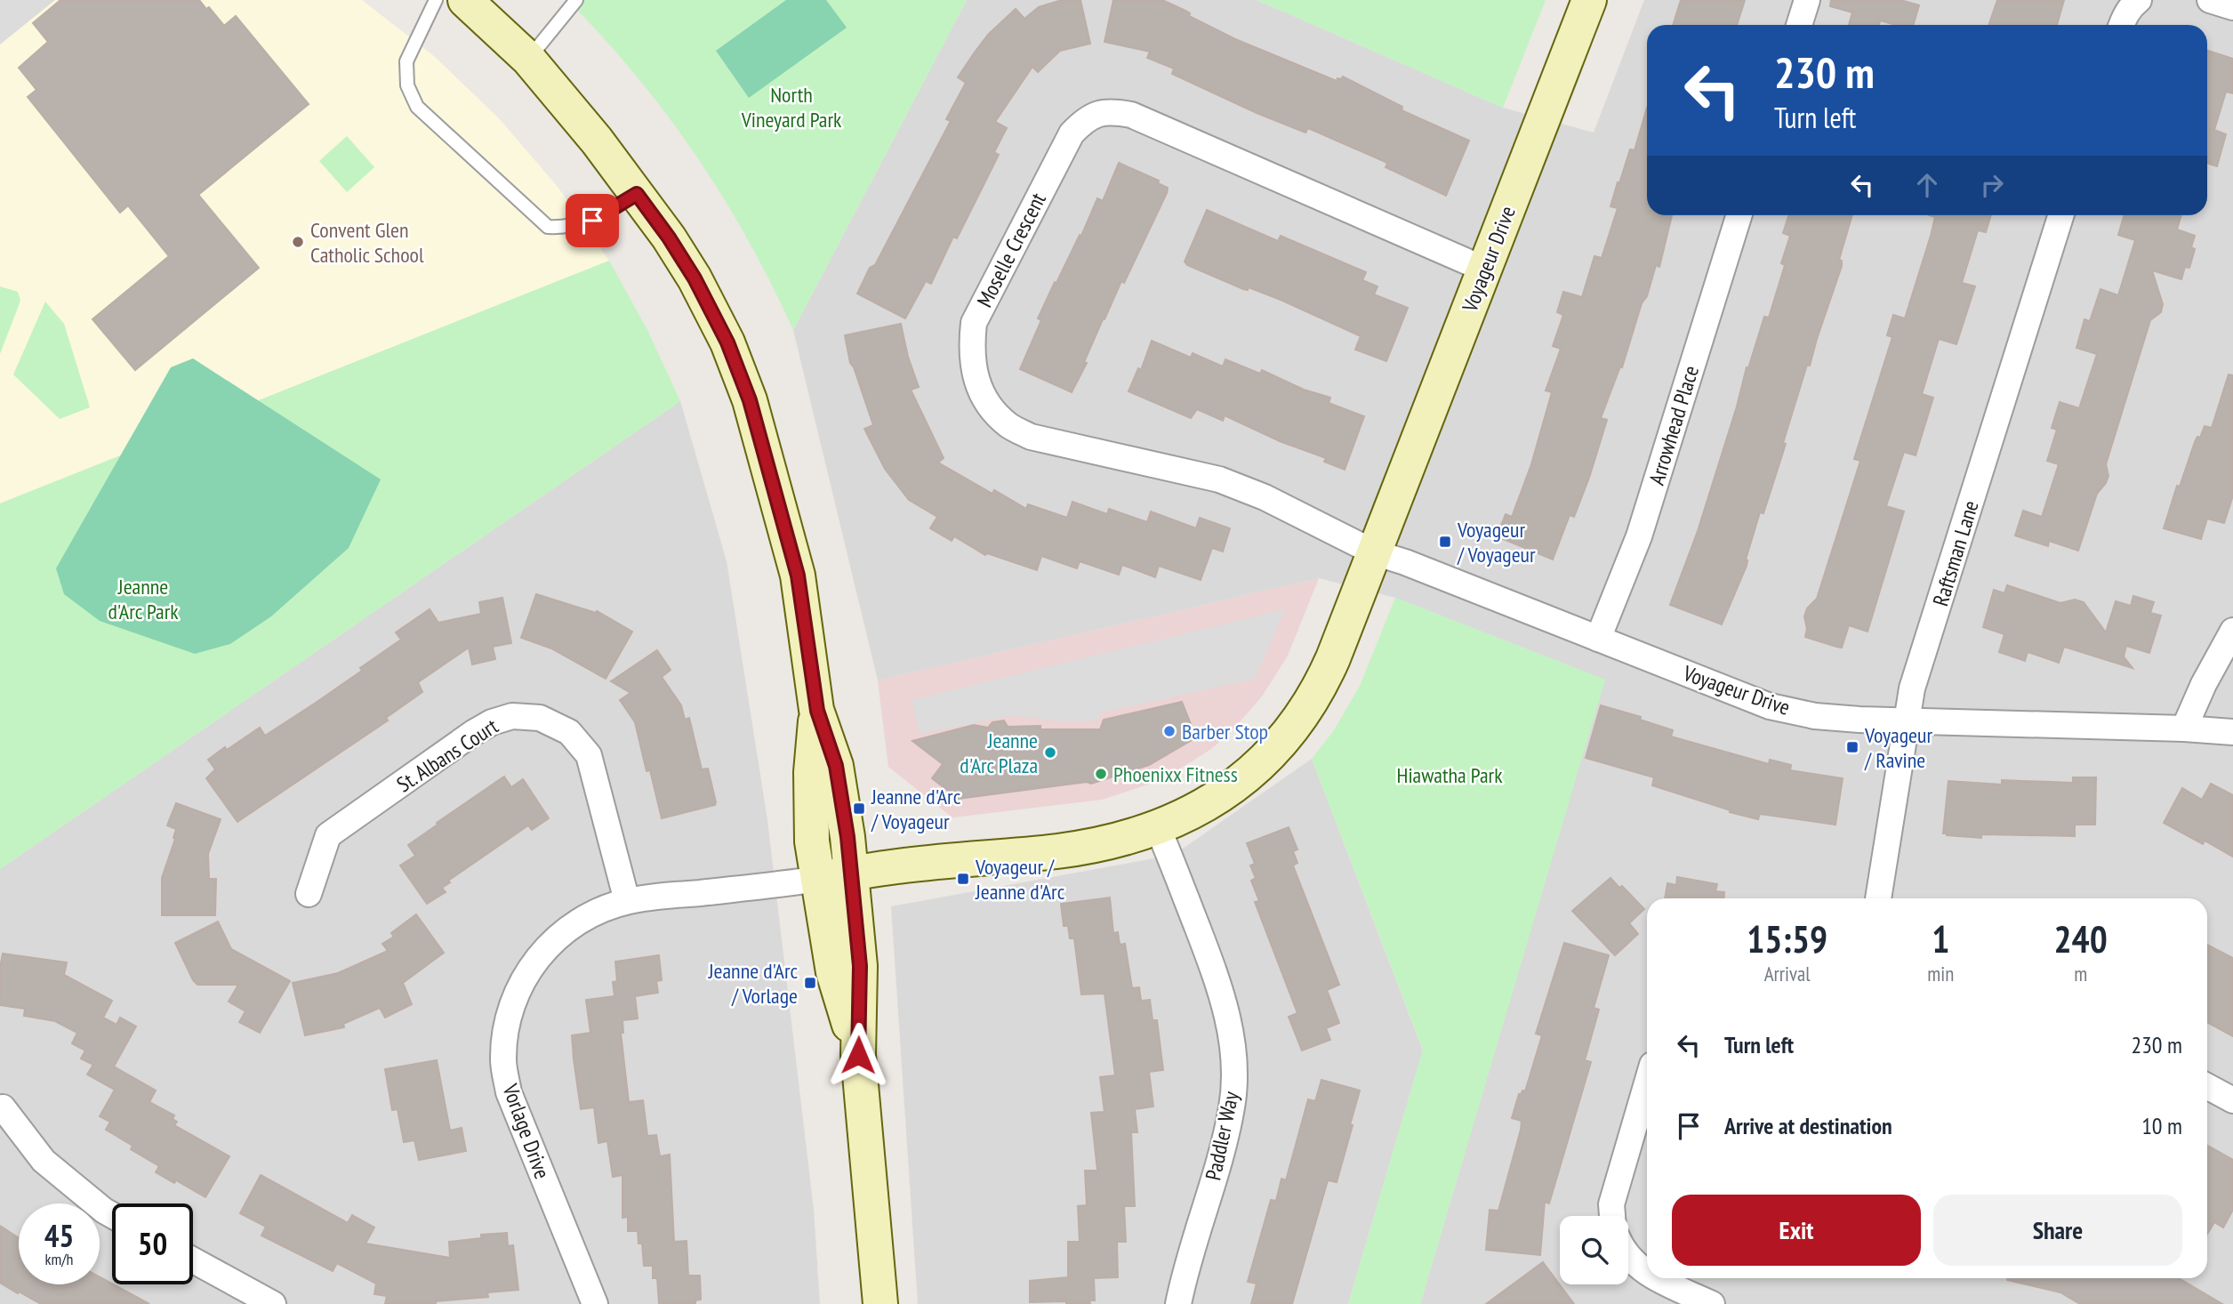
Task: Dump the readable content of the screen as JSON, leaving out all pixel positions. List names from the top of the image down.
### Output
{
  "streets": {
    "main road": ["Voyageur Drive"],
    "street": [
      "Moselle Crescent",
      "Arrowhead Place",
      "Raftsman Lane",
      "St. Albans Court",
      "Vorlage Drive",
      "Paddler Way"
    ]
  },
  "crossings": [
    ["Moselle Crescent", "Voyageur Drive"],
    ["Voyageur Drive", "Arrowhead Place"],
    ["Voyageur Drive", "Raftsman Lane"],
    ["Voyageur Drive", "Vorlage Drive"],
    ["Voyageur Drive", "Paddler Way"],
    ["St. Albans Court", "Vorlage Drive"]
  ],
  "parks": ["North Vineyard Park", "Jeanne d'Arc Park", "Hiawatha Park"],
  "places": {
    "other": [
      "Convent Glen Catholic School",
      "Barber Stop",
      "Jeanne d'Arc Plaza",
      "Phoenixx Fitness"
    ],
    "transit": [
      "Voyageur / Voyageur",
      "Voyageur / Ravine",
      "Jeanne d'Arc / Voyageur",
      "Voyageur / Jeanne d'Arc",
      "Jeanne d'Arc / Vorlage"
    ]
  },
  "page": {
    "turn": ["230 m", "Turn left"],
    "eta": [
      "15:59",
      "Arrival",
      "1",
      "min",
      "240",
      "m"
    ],
    "list": [
      {
        "name": "Turn left",
        "value": "230 m"
      },
      {
        "name": "Arrive at destination",
        "value": "10 m"
      }
    ],
    "buttons": ["Exit", "Share"],
    "speed": "45 km/h",
    "limit": "50"
  }
}
